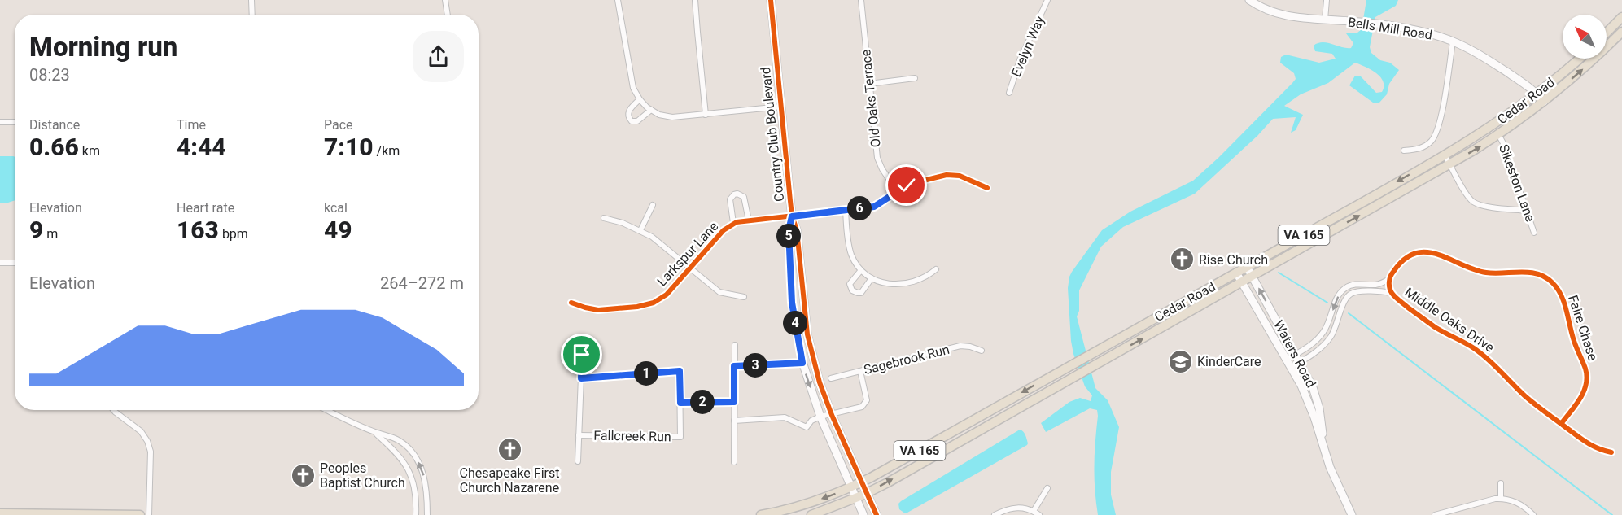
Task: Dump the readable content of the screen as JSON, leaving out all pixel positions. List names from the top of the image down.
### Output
{
  "streets": {
    "main road": ["Cedar Road", "VA 165"],
    "street": [
      "Bells Mill Road",
      "Evelyn Way",
      "Old Oaks Terrace",
      "Country Club Boulevard",
      "Sikeston Lane",
      "Larkspur Lane",
      "Middle Oaks Drive",
      "Faire Chase",
      "Waters Road",
      "Sagebrook Run",
      "Fallcreek Run"
    ]
  },
  "crossings": [
    ["Bells Mill Road", "Cedar Road"],
    ["Old Oaks Terrace", "Larkspur Lane"],
    ["Cedar Road", "Country Club Boulevard"],
    ["Cedar Road", "Sikeston Lane"],
    ["Cedar Road", "Waters Road"],
    ["Country Club Boulevard", "Larkspur Lane"],
    ["Middle Oaks Drive", "Faire Chase"],
    ["Middle Oaks Drive", "Waters Road"]
  ],
  "places": {
    "church": ["Rise Church", "Chesapeake First Church Nazarene", "Peoples Baptist Church"],
    "school or university": ["KinderCare"]
  },
  "north": "top left",
  "page": {
    "heading": ["Morning run", "08:23"],
    "stats": [
      ["Distance", "0.66 km"],
      ["Time", "4:44"],
      ["Pace", "7:10 /km"],
      ["Elevation", "9 m"],
      ["Heart rate", "163 bpm"],
      ["kcal", "49"]
    ],
    "pins": [
      "6",
      "5",
      "4",
      "3",
      "1",
      "2"
    ],
    "chart": ["Elevation", "264–272 m"]
  }
}
